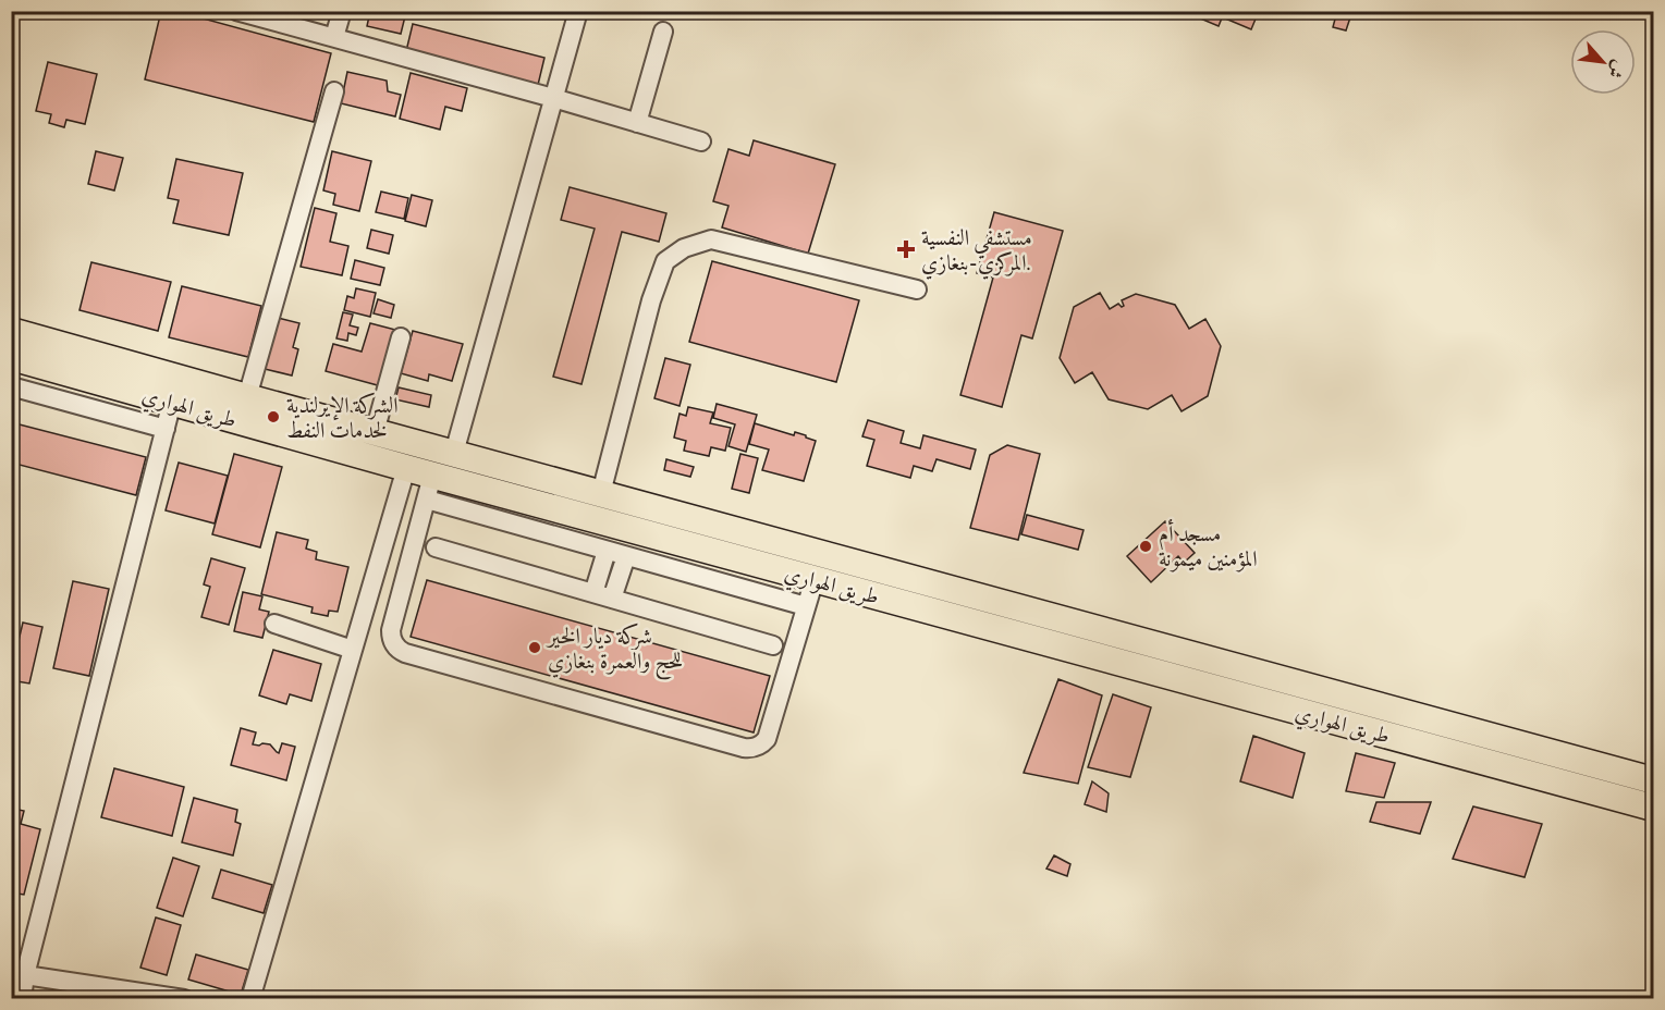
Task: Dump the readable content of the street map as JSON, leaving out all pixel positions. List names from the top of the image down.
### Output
{
  "streets": {
    "highway": ["طريق الهواري"]
  },
  "places": {
    "health": ["مستشفي النفسية المركزي-بنغازي."],
    "other": ["الشركة الإيرلندية لخدمات النفط", "مسجد أم المؤمنين ميمونة", "شركة ديار الخير للحج والعمرة بنغازي"]
  },
  "north": "bottom right"
}
